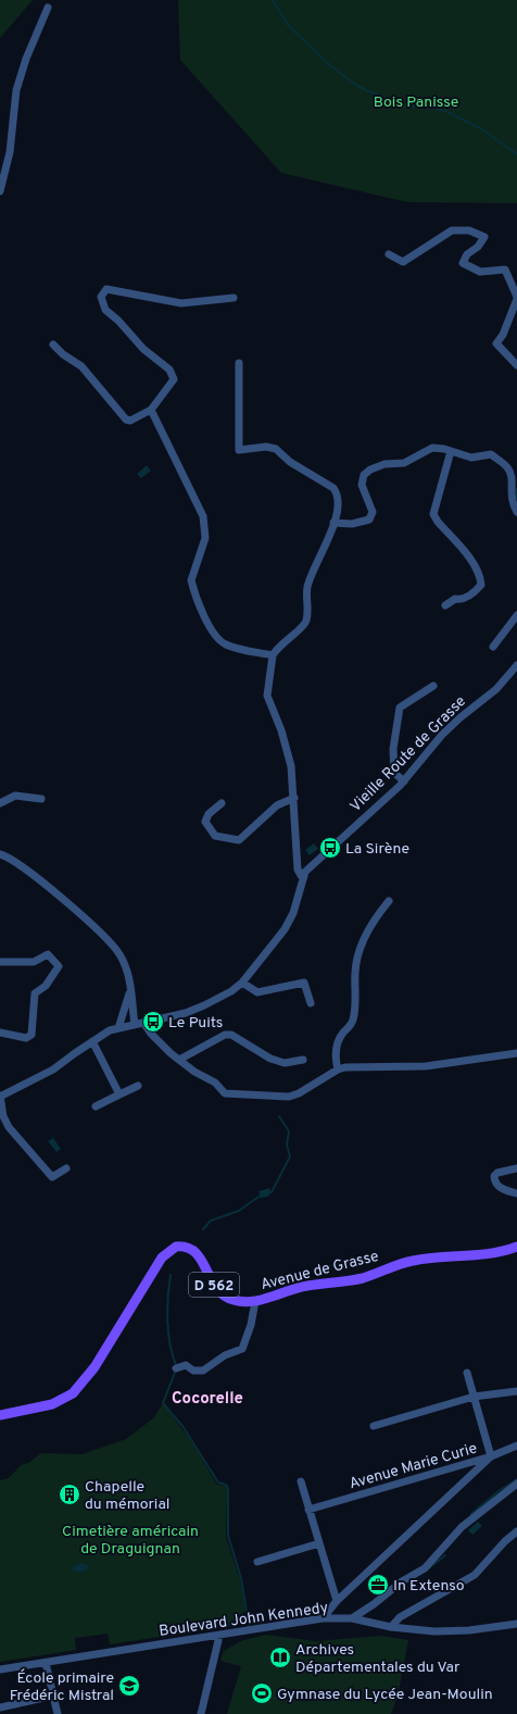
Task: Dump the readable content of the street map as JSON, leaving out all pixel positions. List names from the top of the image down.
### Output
{
  "streets": {
    "main road": ["Avenue de Grasse", "D 562"],
    "street": ["Vieille Route de Grasse", "Avenue Marie Curie", "Boulevard John Kennedy"]
  },
  "districts": ["Cocorelle"],
  "parks": ["Bois Panisse", "Cimetière américain de Draguignan"],
  "places": {
    "bus stop": ["La Sirène", "Le Puits"],
    "building": ["Chapelle du mémorial"],
    "office": ["In Extenso"],
    "library": ["Archives Départementales du Var"],
    "school or university": ["École primaire Frédéric Mistral"],
    "sports": ["Gymnase du Lycée Jean-Moulin"]
  }
}
